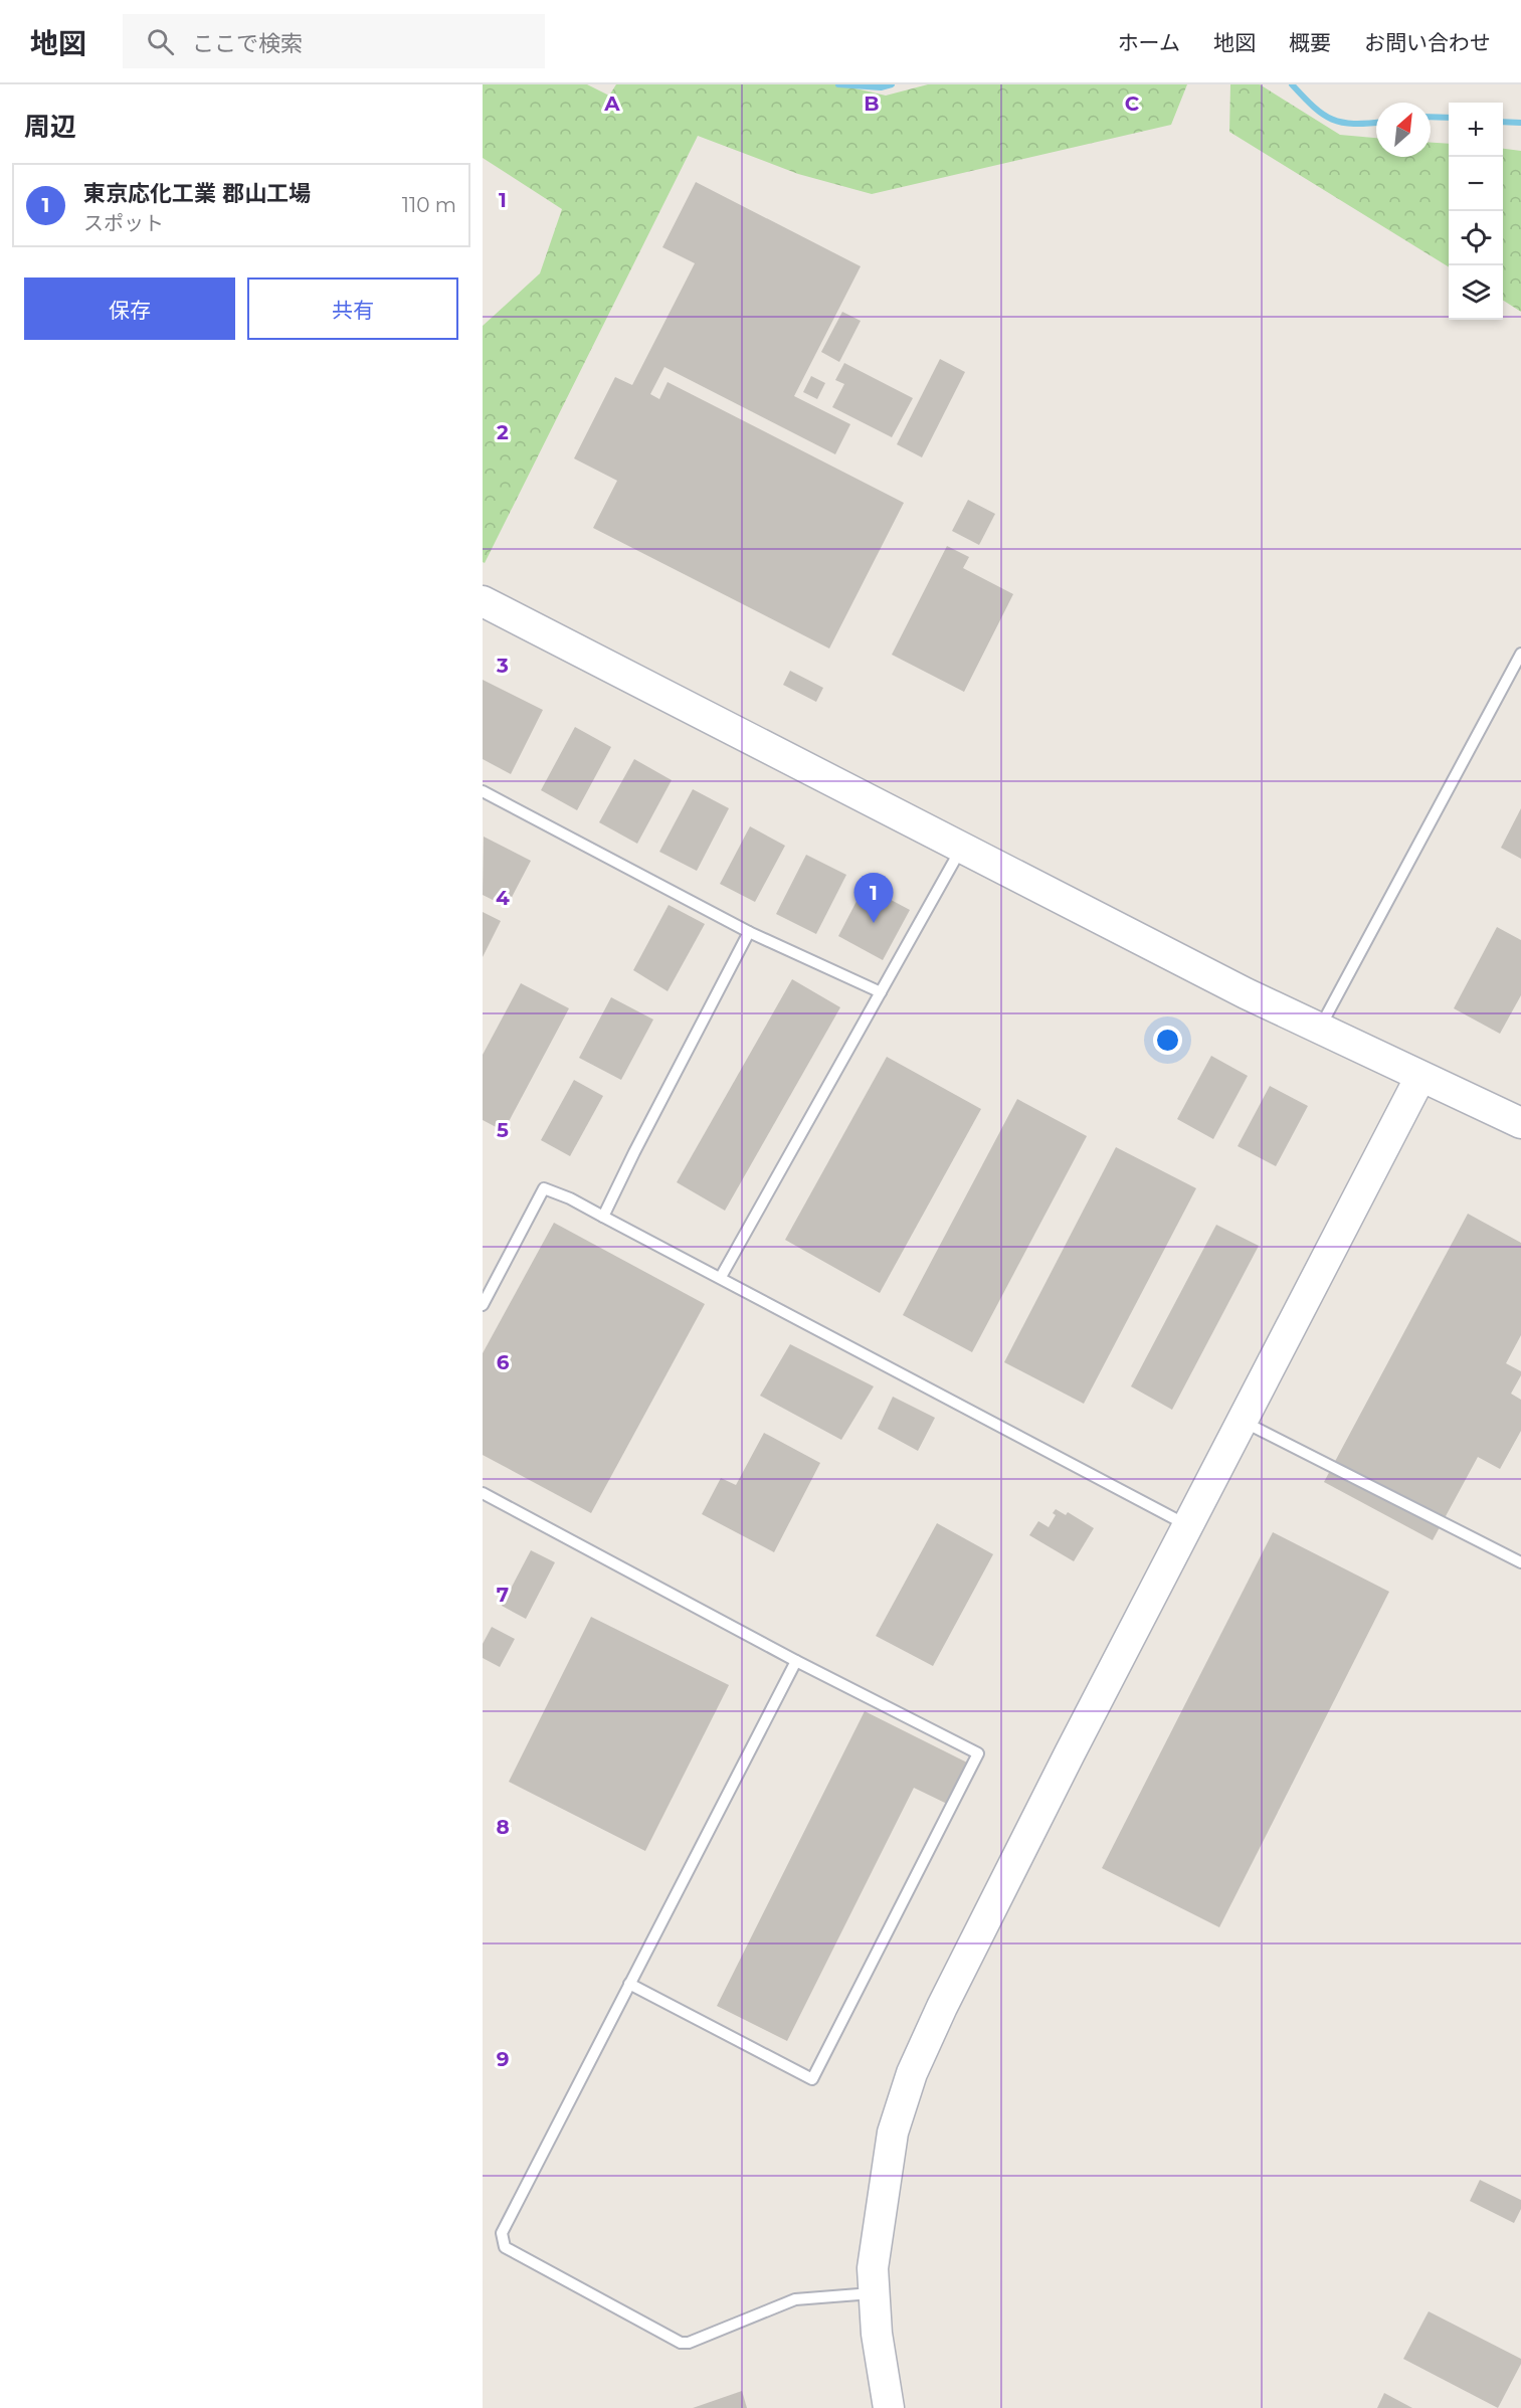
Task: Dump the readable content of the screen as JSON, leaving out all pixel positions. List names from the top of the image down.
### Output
{
  "north": "top right",
  "page": {
    "header": "地図",
    "search": "ここで検索",
    "nav": [
      "ホーム",
      "地図",
      "概要",
      "お問い合わせ"
    ],
    "heading": "周辺",
    "map_buttons": ["+", "−"],
    "list": [
      {
        "mark": "1",
        "name": "東京応化工業 郡山工場",
        "note": "スポット",
        "value": "110 m"
      }
    ],
    "buttons": ["保存", "共有"],
    "pins": "1"
  },
  "grid": {
    "columns": ["A", "B", "C"],
    "rows": [
      "1",
      "2",
      "3",
      "4",
      "5",
      "6",
      "7",
      "8",
      "9"
    ]
  }
}
